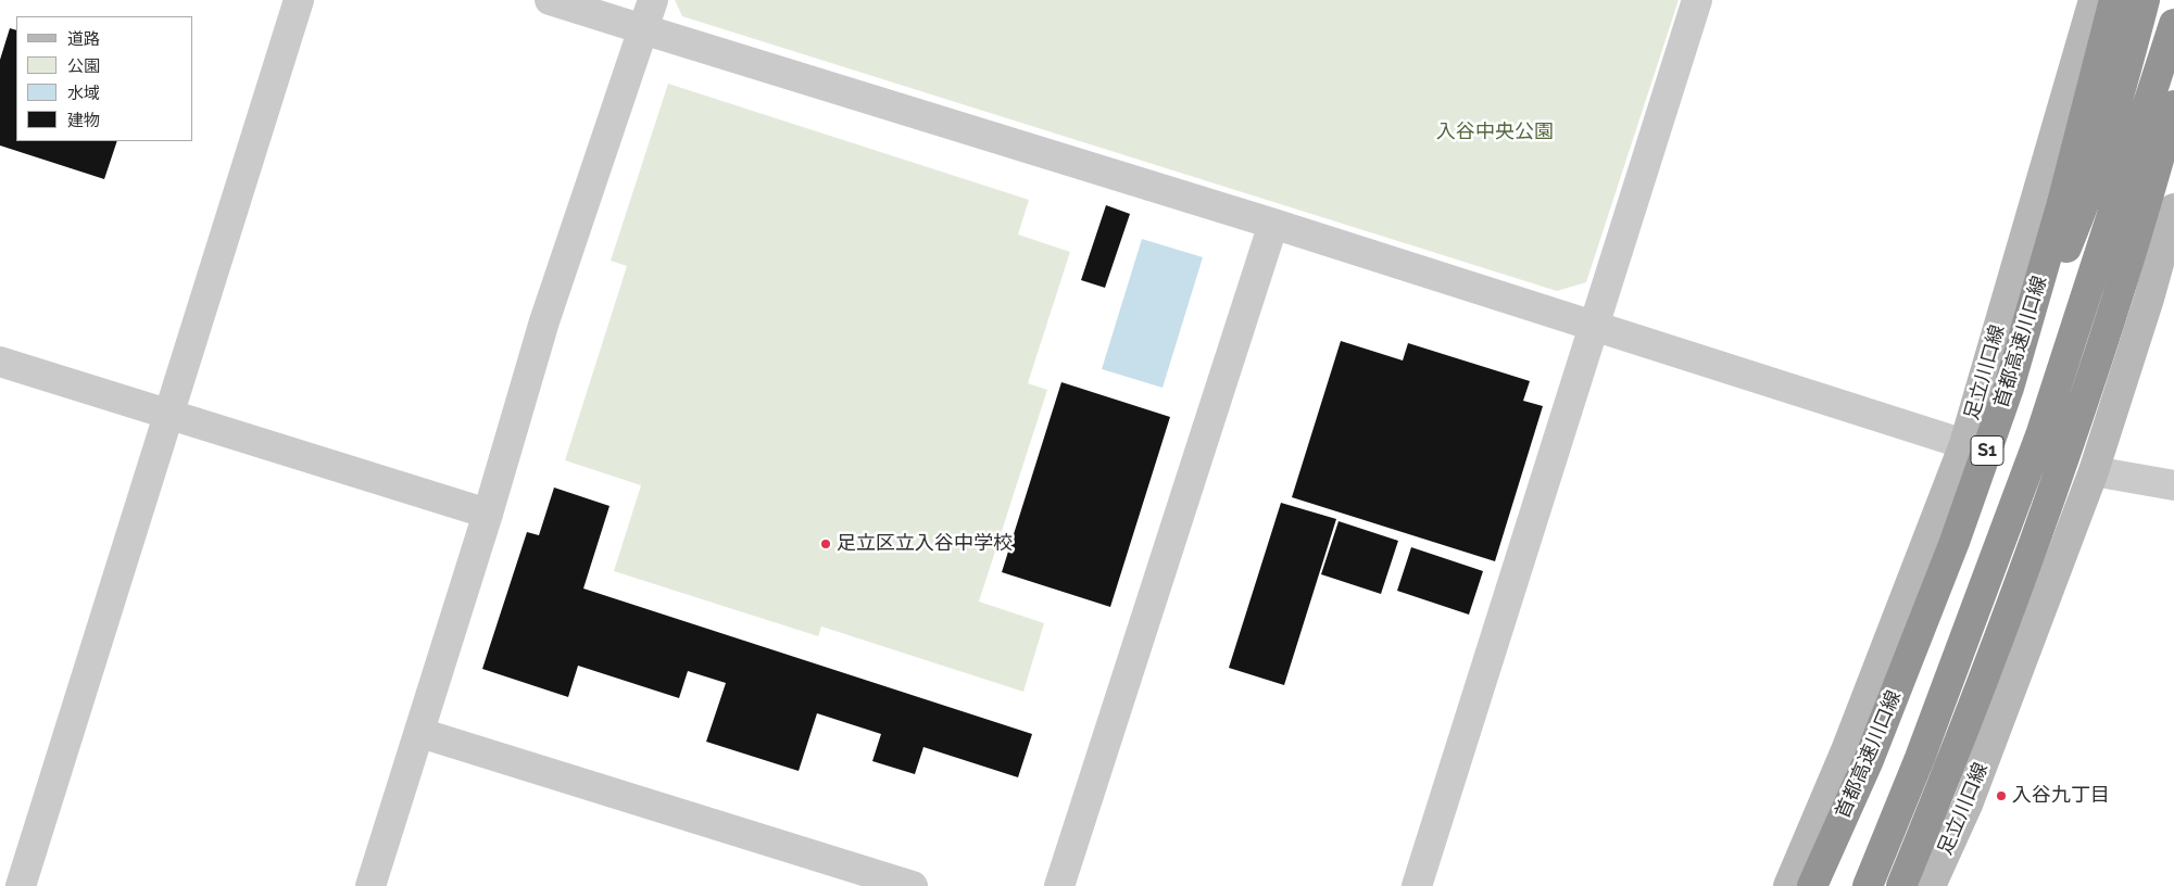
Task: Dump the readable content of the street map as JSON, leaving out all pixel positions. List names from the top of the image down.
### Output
{
  "streets": {
    "highway": ["首都高速川口線", "S1"],
    "main road": ["足立川口線"]
  },
  "parks": ["入谷中央公園"],
  "places": ["足立区立入谷中学校", "入谷九丁目"],
  "legend": [
    "道路",
    "公園",
    "水域",
    "建物"
  ]
}
